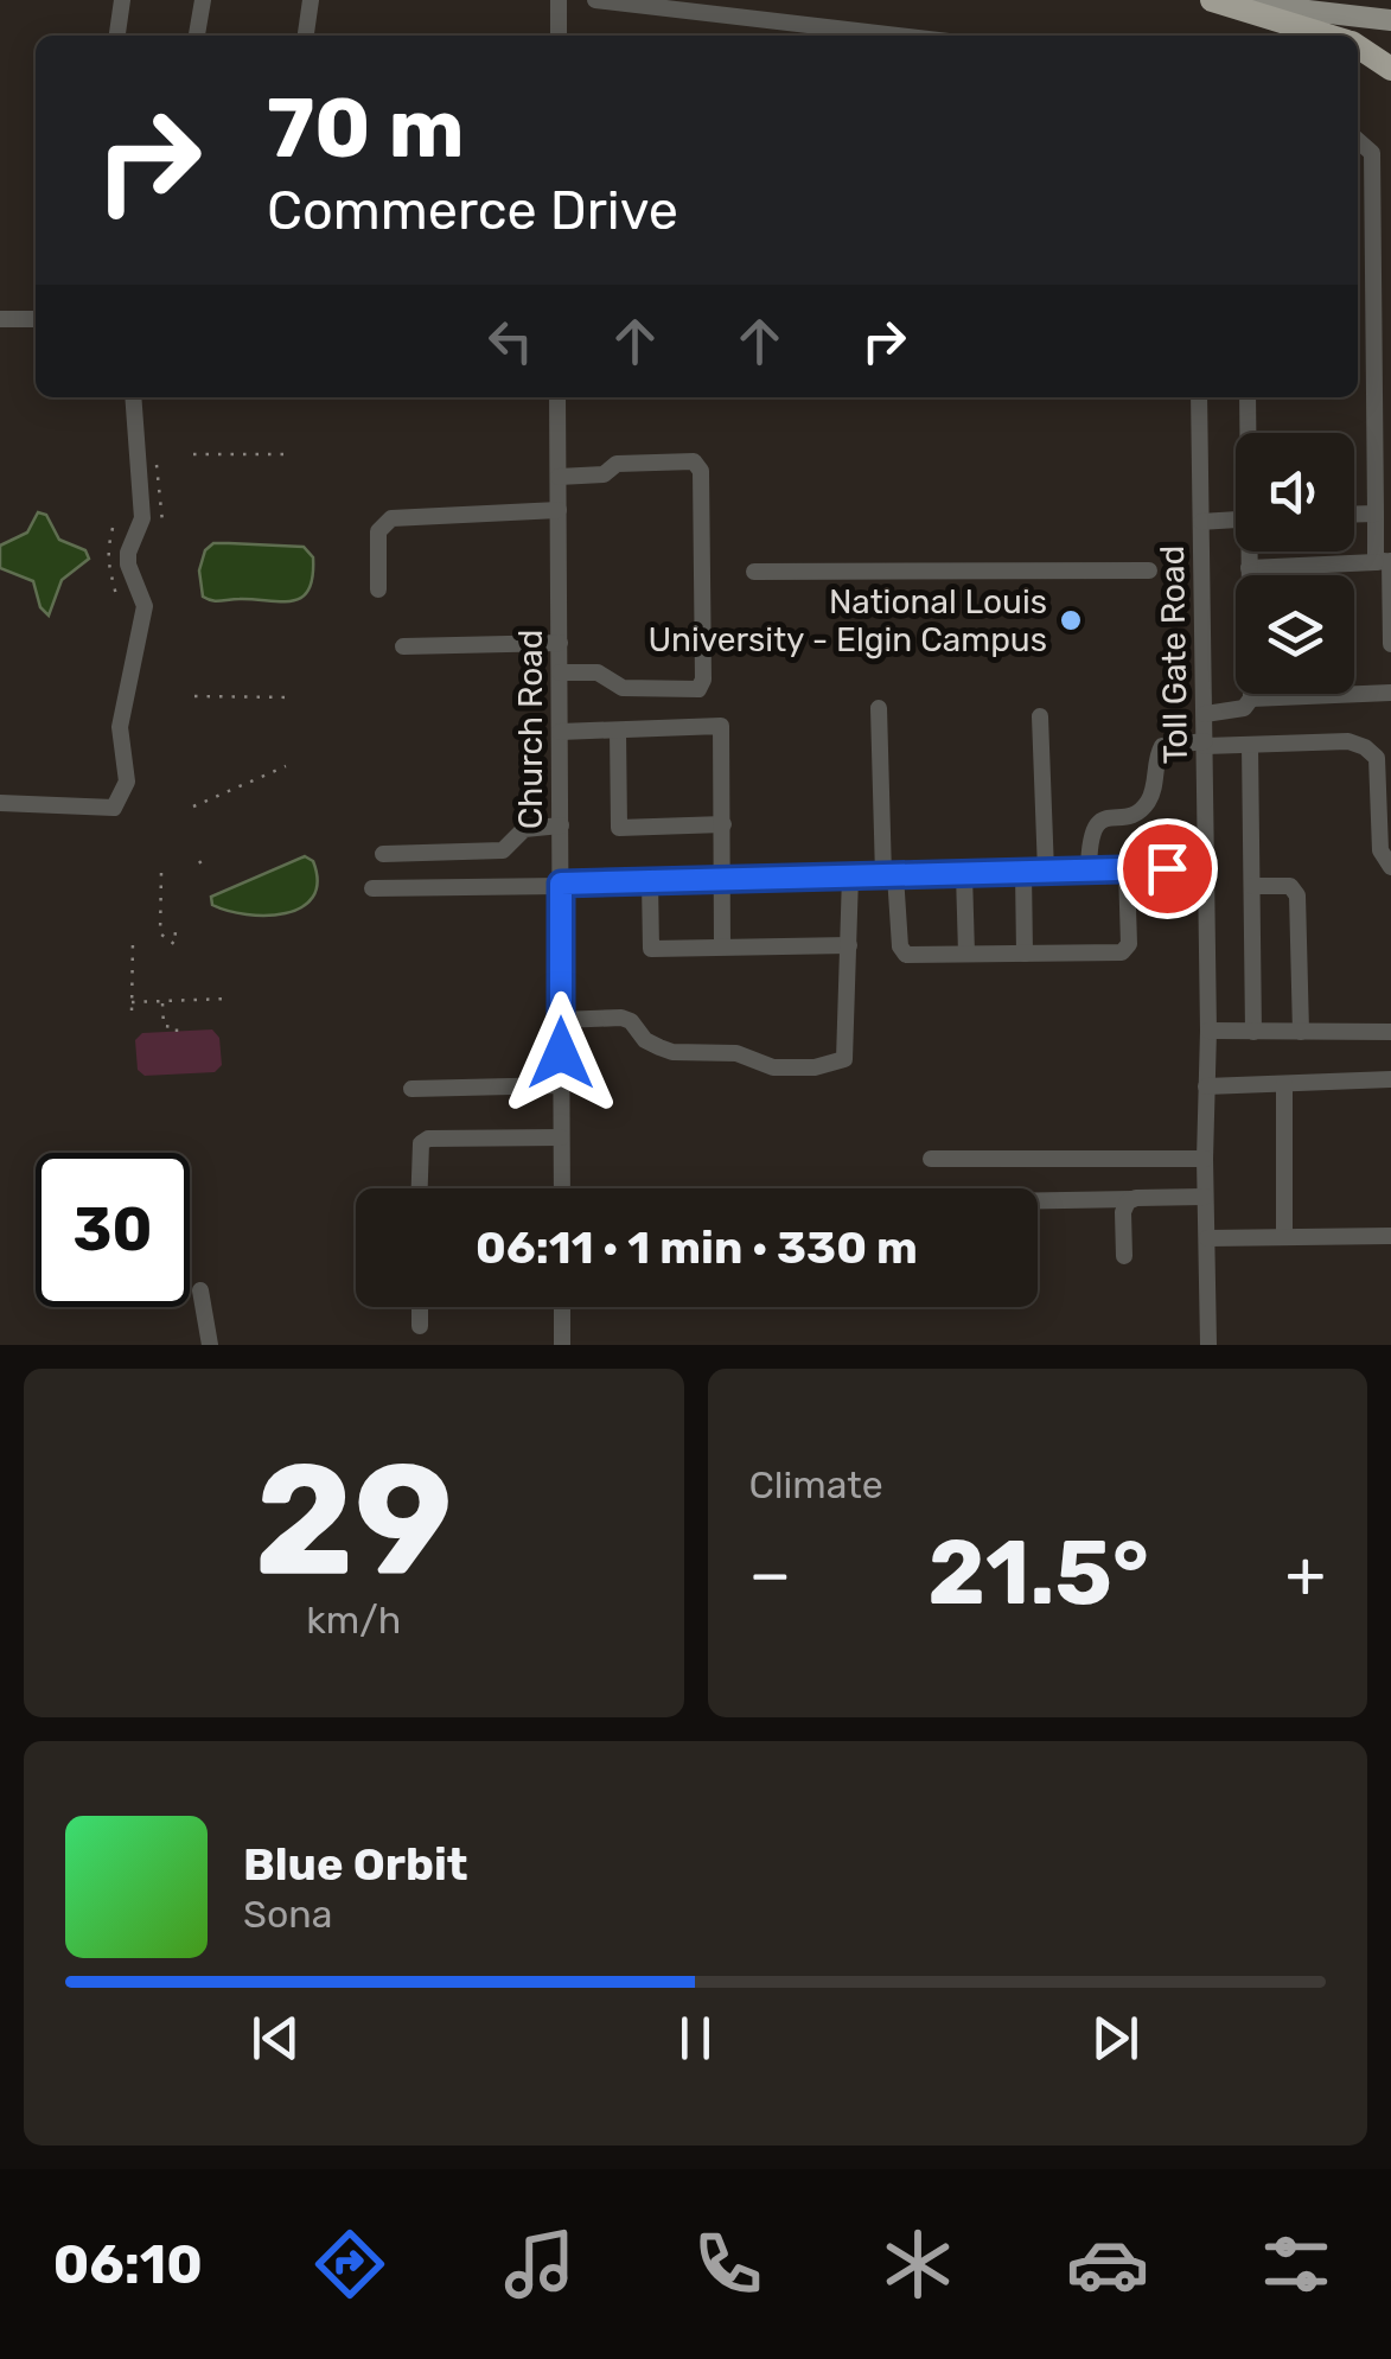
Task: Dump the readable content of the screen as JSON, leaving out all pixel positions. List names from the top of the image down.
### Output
{
  "streets": {
    "street": ["Toll Gate Road", "Church Road"]
  },
  "places": ["National Louis University - Elgin Campus"],
  "page": {
    "turn": ["70 m", "Commerce Drive"],
    "limit": "30",
    "trip": "06:11 · 1 min · 330 m",
    "tile": [
      ["29", "km/h"],
      "Climate"
    ],
    "heat": ["−", "21.5°", "+"],
    "song": ["Blue Orbit", "Sona"],
    "tabs": "06:10"
  }
}
